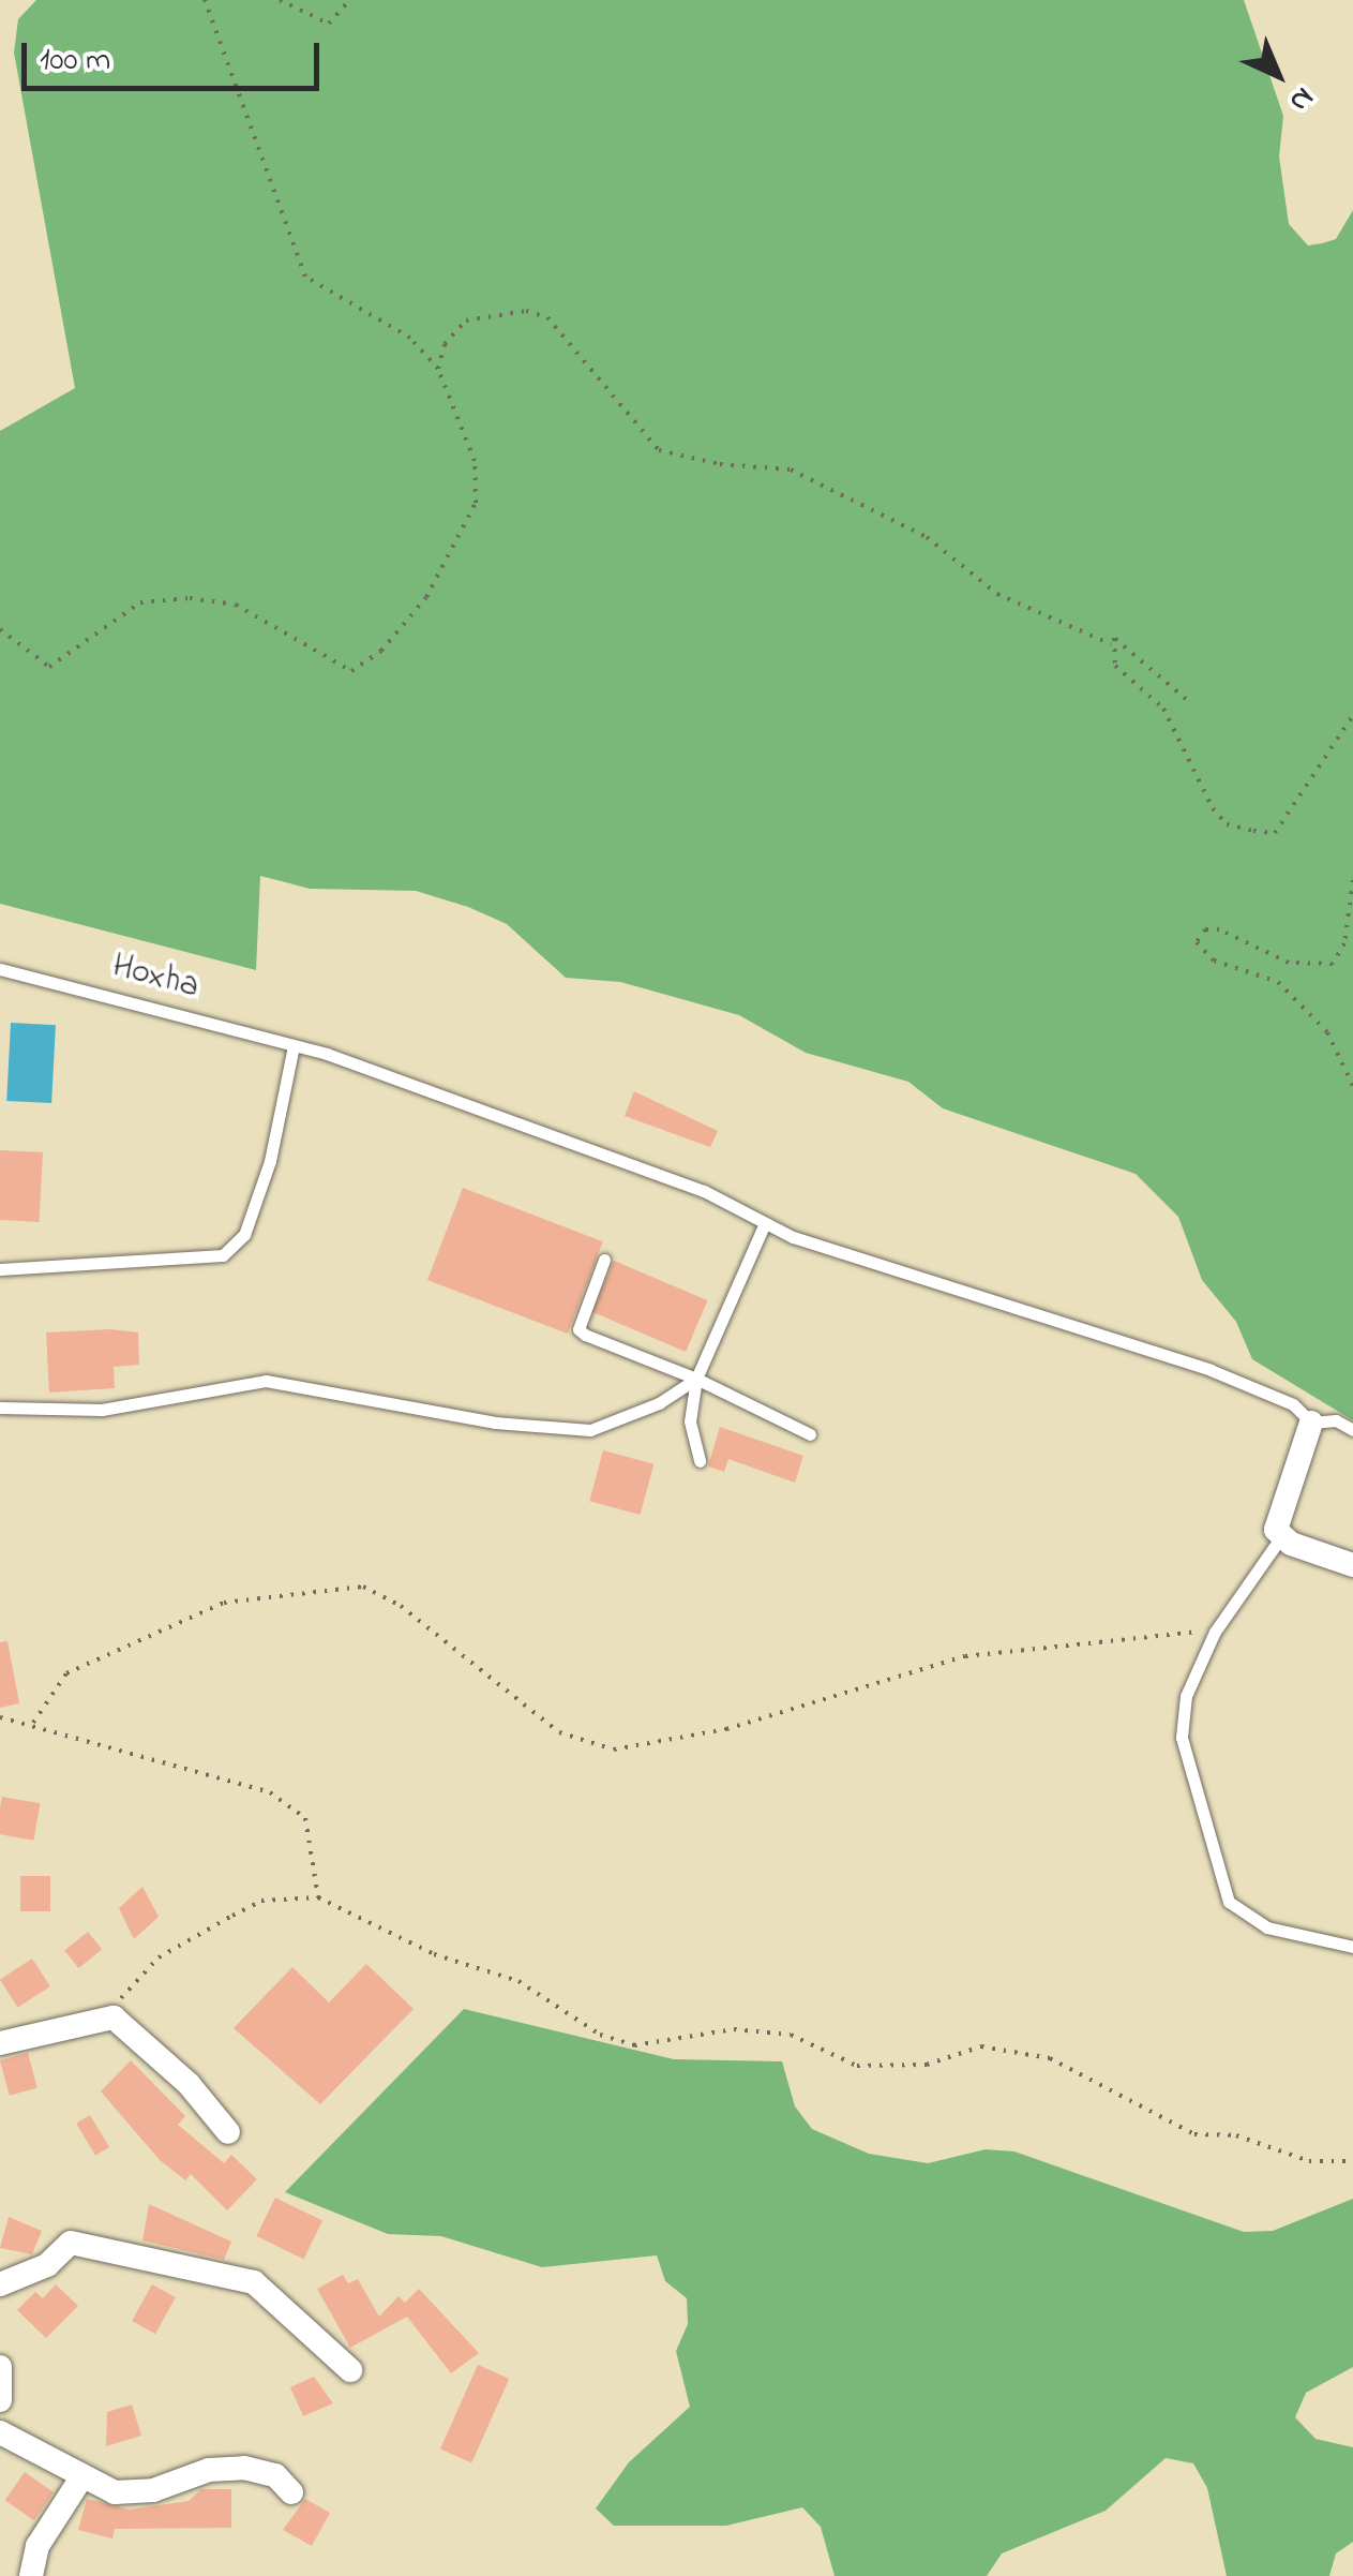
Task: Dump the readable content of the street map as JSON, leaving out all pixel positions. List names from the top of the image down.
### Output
{
  "streets": {
    "lane": ["Hoxha"]
  },
  "scale_bar": "100 m",
  "north": "bottom right"
}
